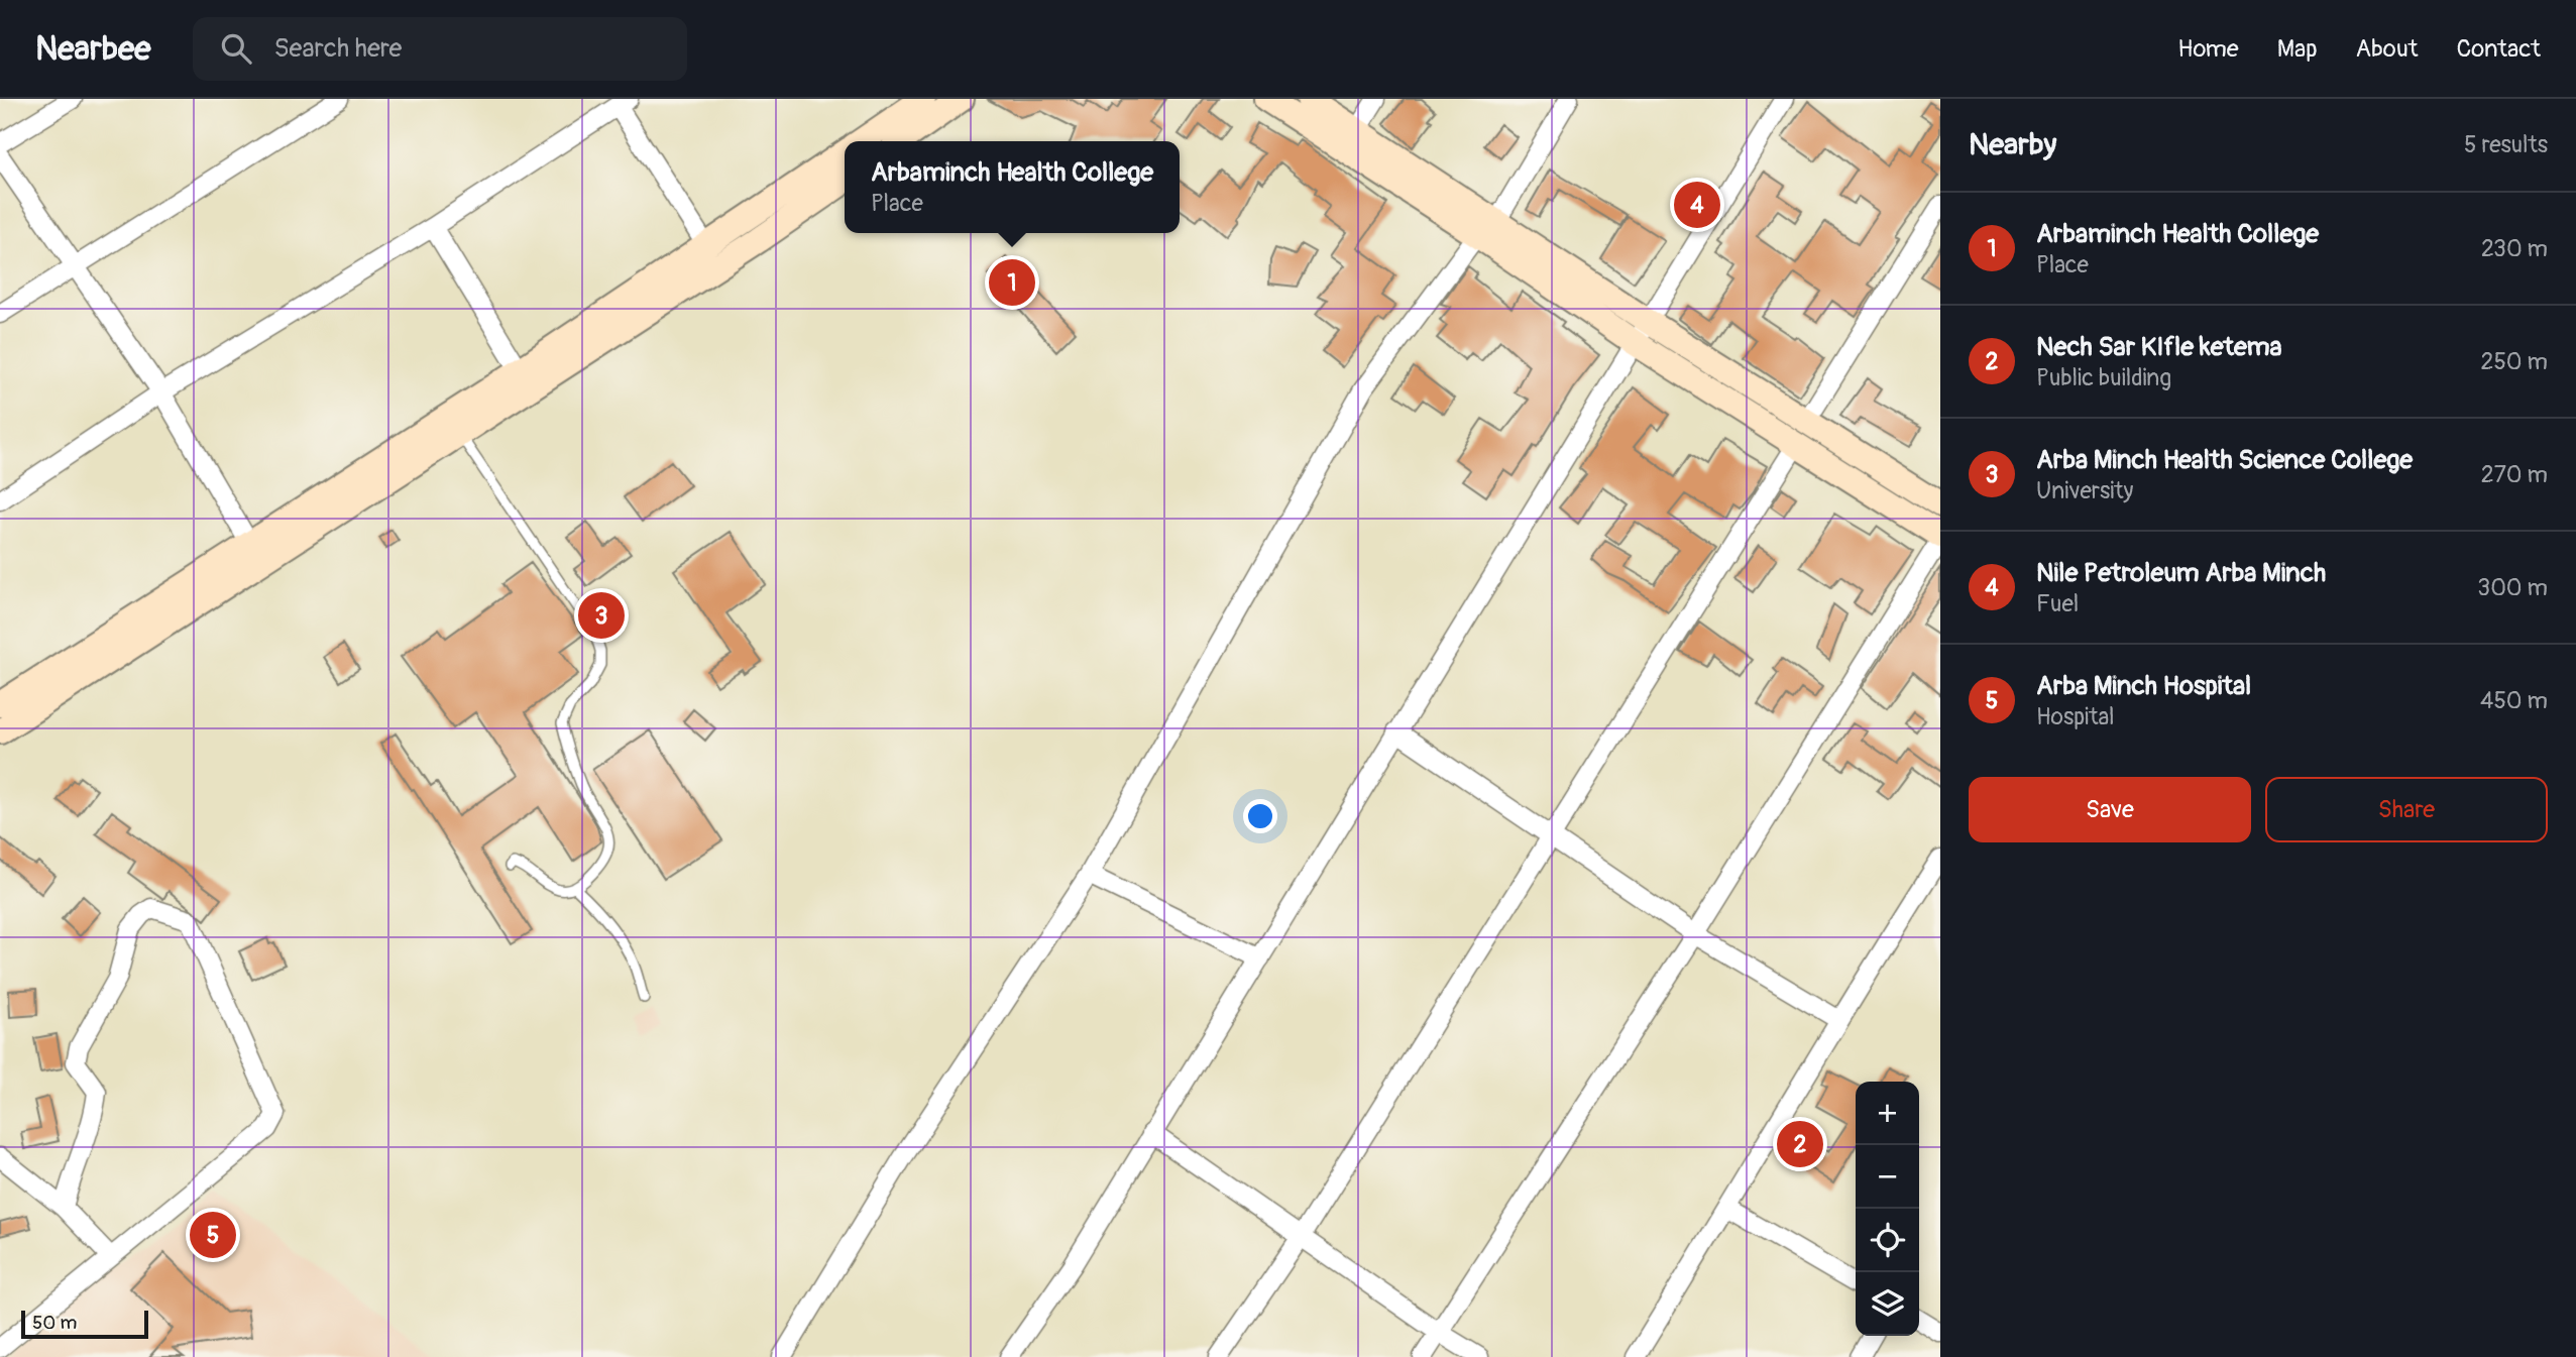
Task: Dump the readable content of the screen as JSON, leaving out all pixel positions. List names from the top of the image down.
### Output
{
  "scale_bar": "50 m",
  "page": {
    "header": "Nearbee",
    "search": "Search here",
    "nav": [
      "Home",
      "Map",
      "About",
      "Contact"
    ],
    "heading": ["Nearby", "5 results"],
    "popup": ["Arbaminch Health College", "Place"],
    "pins": [
      "4",
      "1",
      "3",
      "2",
      "5"
    ],
    "list": [
      {
        "mark": "1",
        "name": "Arbaminch Health College",
        "note": "Place",
        "value": "230 m"
      },
      {
        "mark": "2",
        "name": "Nech Sar KIfle ketema",
        "note": "Public building",
        "value": "250 m"
      },
      {
        "mark": "3",
        "name": "Arba Minch Health Science College",
        "note": "University",
        "value": "270 m"
      },
      {
        "mark": "4",
        "name": "Nile Petroleum Arba Minch",
        "note": "Fuel",
        "value": "300 m"
      },
      {
        "mark": "5",
        "name": "Arba Minch Hospital",
        "note": "Hospital",
        "value": "450 m"
      }
    ],
    "buttons": ["Save", "Share"],
    "map_buttons": ["+", "−"],
    "scale": "50 m"
  }
}
